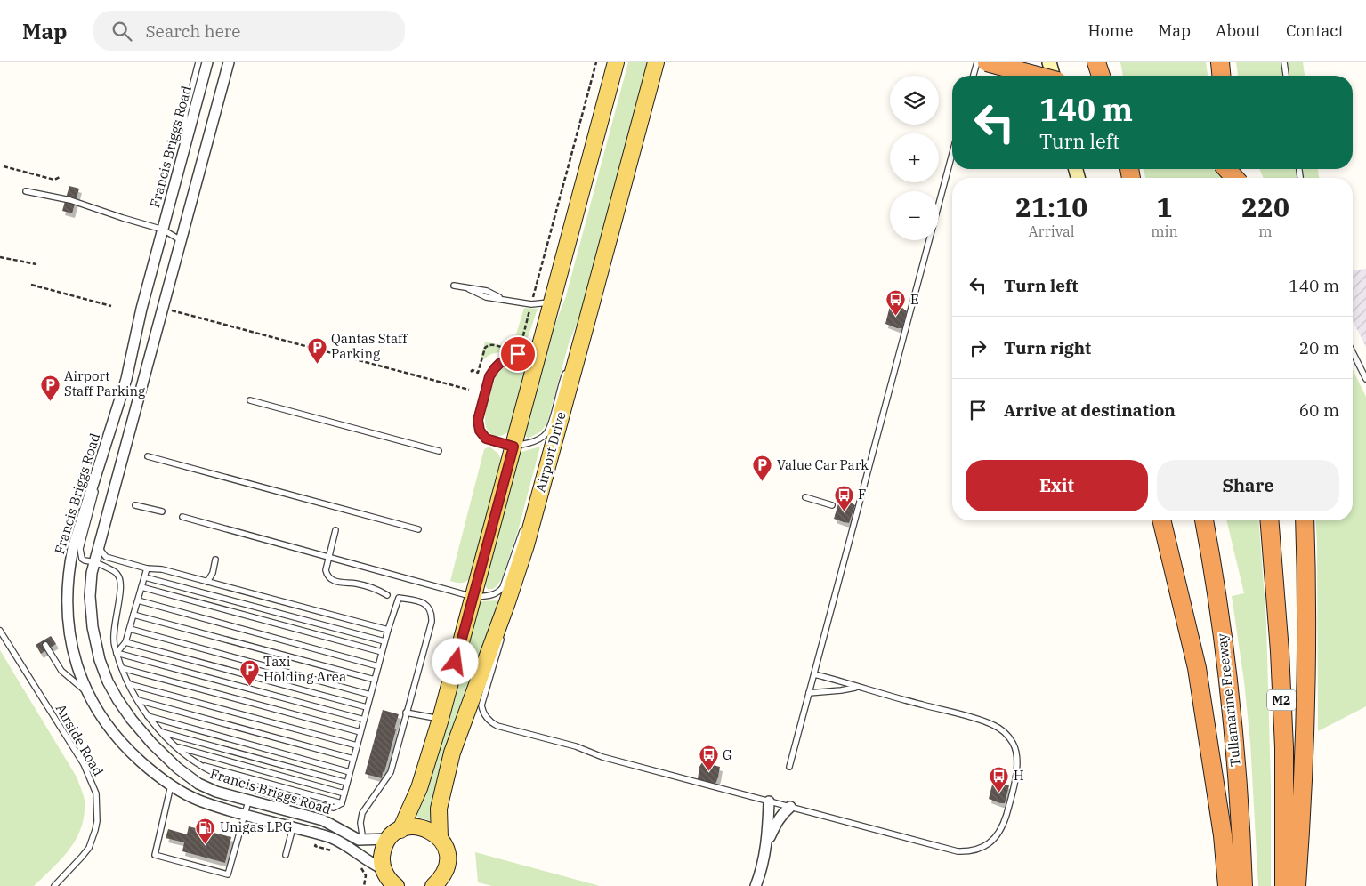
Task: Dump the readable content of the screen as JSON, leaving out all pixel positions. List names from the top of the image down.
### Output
{
  "streets": {
    "highway": ["Tullamarine Freeway", "M2"],
    "main road": ["Airport Drive"],
    "street": ["Francis Briggs Road"],
    "lane": ["Airside Road"]
  },
  "places": {
    "bus stop": [
      "E",
      "F",
      "G",
      "H"
    ],
    "parking": [
      "Qantas Staff Parking",
      "Airport Staff Parking",
      "Value Car Park",
      "Taxi Holding Area"
    ],
    "fuel station": ["Unigas LPG"]
  },
  "page": {
    "header": "Map",
    "search": "Search here",
    "nav": [
      "Home",
      "Map",
      "About",
      "Contact"
    ],
    "map_buttons": ["+", "−"],
    "turn": ["140 m", "Turn left"],
    "eta": [
      "21:10",
      "Arrival",
      "1",
      "min",
      "220",
      "m"
    ],
    "list": [
      {
        "name": "Turn left",
        "value": "140 m"
      },
      {
        "name": "Turn right",
        "value": "20 m"
      },
      {
        "name": "Arrive at destination",
        "value": "60 m"
      }
    ],
    "buttons": ["Exit", "Share"]
  }
}
